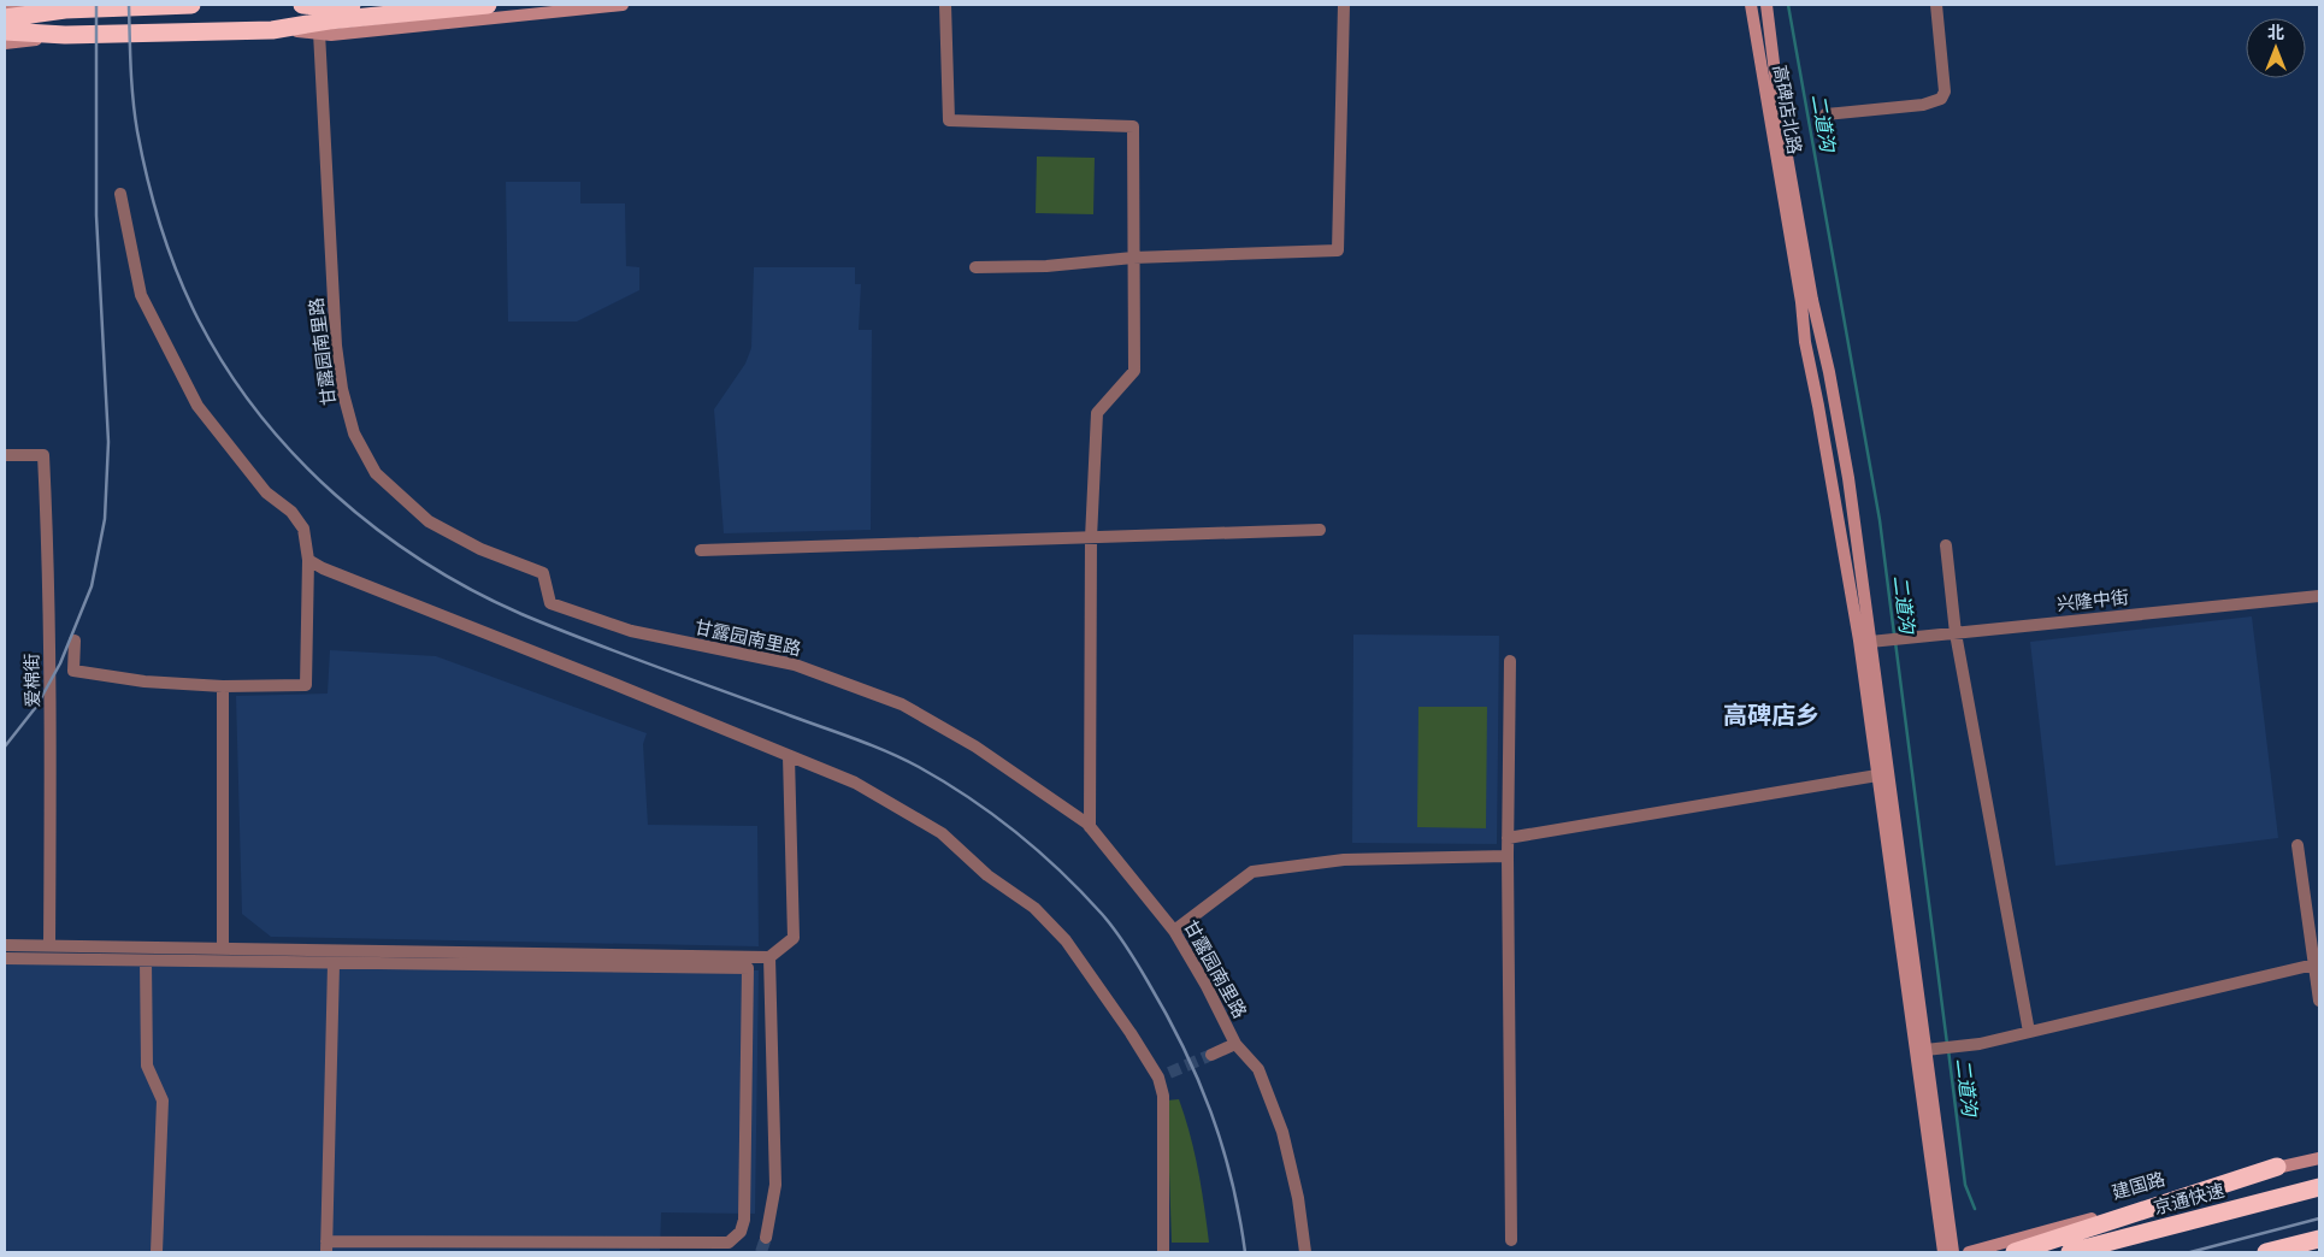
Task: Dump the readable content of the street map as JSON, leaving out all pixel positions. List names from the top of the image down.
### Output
{
  "streets": {
    "highway": ["京通快速"],
    "street": [
      "高碑店北路",
      "甘露园南里路",
      "兴隆中街",
      "爱棉街",
      "建国路"
    ]
  },
  "districts": ["高碑店乡"],
  "water": ["二道沟"],
  "north": "top"
}
